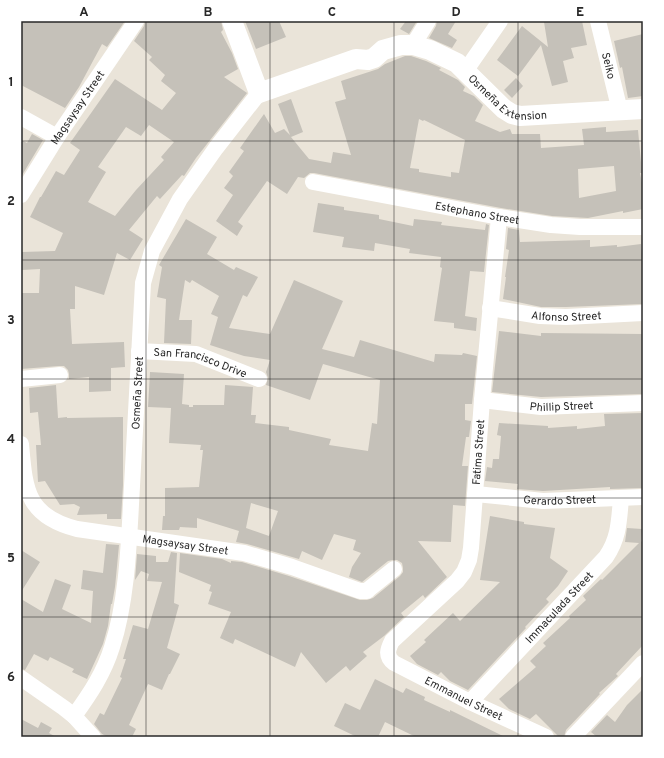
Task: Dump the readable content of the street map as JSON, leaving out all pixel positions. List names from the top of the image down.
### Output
{
  "streets": {
    "street": [
      "Seiko",
      "Osmeña Extension",
      "Magsaysay Street",
      "Estephano Street",
      "Alfonso Street",
      "San Francisco Drive",
      "Osmeña Street",
      "Phillip Street",
      "Fatima Street",
      "Gerardo Street",
      "Immaculada Street",
      "Emmanuel Street"
    ]
  },
  "crossings": [
    ["Seiko", "Osmeña Extension"],
    ["Osmeña Extension", "Osmeña Street"],
    ["Magsaysay Street", "Osmeña Street"],
    ["Estephano Street", "Fatima Street"],
    ["Alfonso Street", "Fatima Street"],
    ["San Francisco Drive", "Osmeña Street"],
    ["Phillip Street", "Fatima Street"],
    ["Fatima Street", "Gerardo Street"],
    ["Fatima Street", "Emmanuel Street"],
    ["Gerardo Street", "Immaculada Street"],
    ["Immaculada Street", "Emmanuel Street"]
  ],
  "grid": {
    "columns": [
      "A",
      "B",
      "C",
      "D",
      "E"
    ],
    "rows": [
      "1",
      "2",
      "3",
      "4",
      "5",
      "6"
    ]
  }
}
